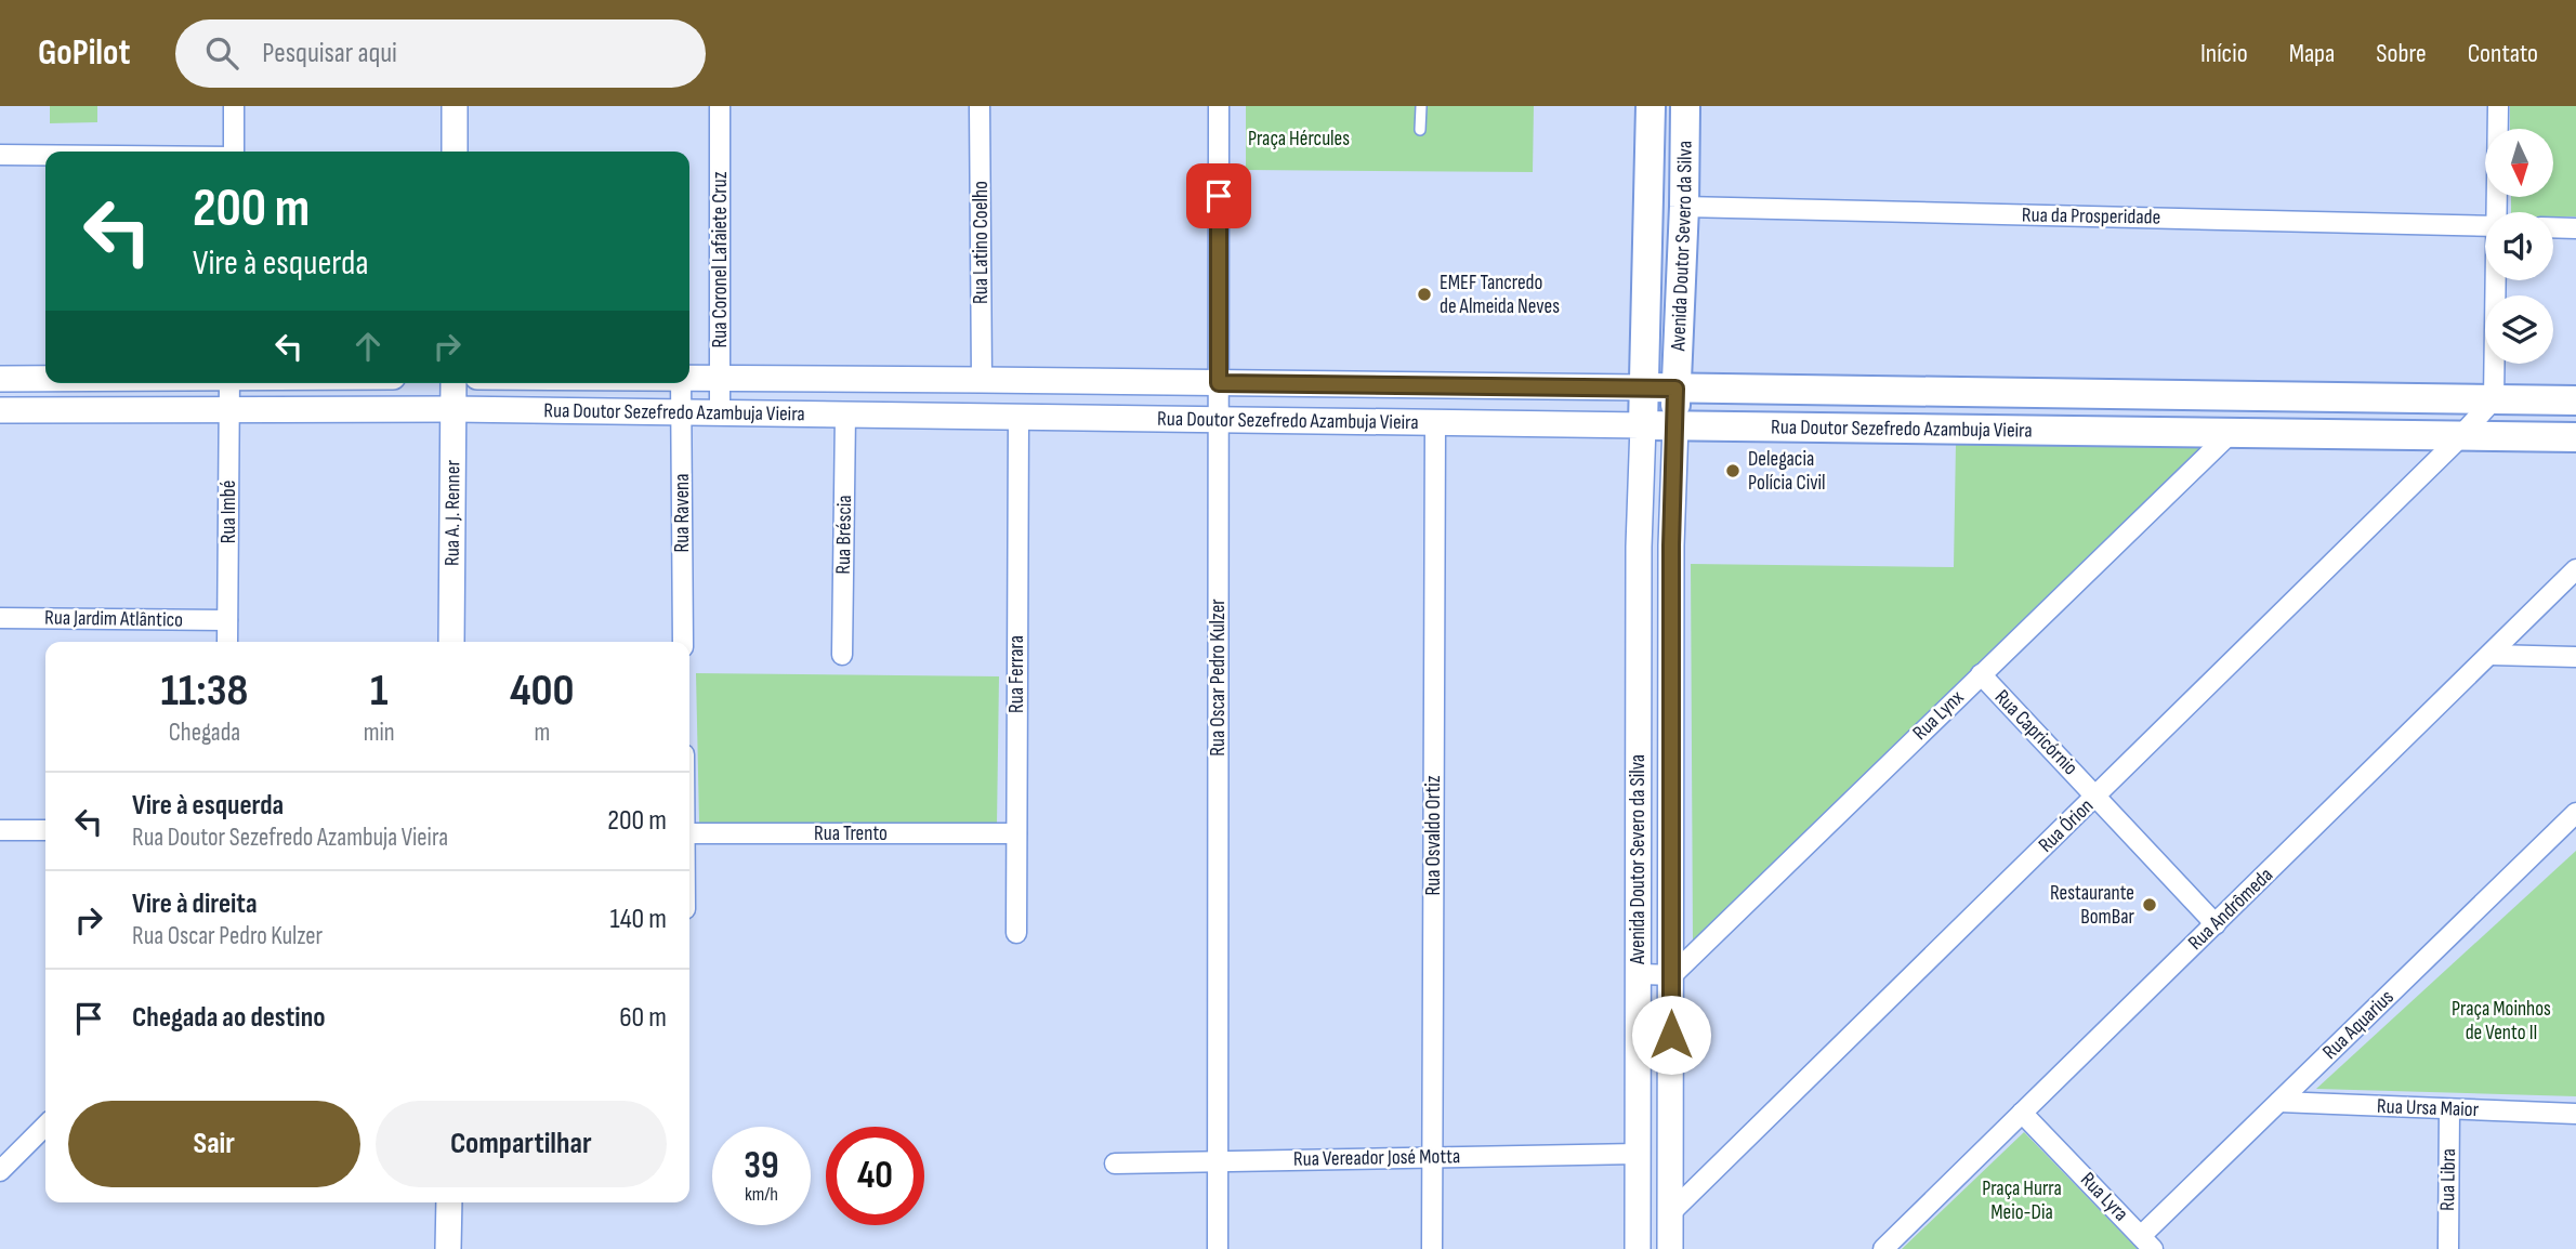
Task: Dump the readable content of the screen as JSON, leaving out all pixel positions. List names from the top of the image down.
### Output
{
  "streets": {
    "main road": ["Avenida Doutor Severo da Silva", "Rua Doutor Sezefredo Azambuja Vieira"],
    "street": [
      "Rua da Prosperidade",
      "Rua Latino Coelho",
      "Rua Coronel Lafaiete Cruz",
      "Rua Imbé",
      "Rua A. J. Renner",
      "Rua Ravena",
      "Rua Bréscia",
      "Rua Jardim Atlântico",
      "Rua Ferrara",
      "Rua Oscar Pedro Kulzer",
      "Rua Lynx",
      "Rua Capricórnio",
      "Rua Órion",
      "Rua Trento",
      "Rua Osvaldo Ortiz",
      "Rua Andrômeda",
      "Rua Aquarius",
      "Rua Ursa Maior",
      "Rua Vereador José Motta",
      "Rua Libra",
      "Rua Lyra"
    ]
  },
  "crossings": [
    ["Rua da Prosperidade", "Avenida Doutor Severo da Silva"],
    ["Rua Latino Coelho", "Rua Doutor Sezefredo Azambuja Vieira"],
    ["Avenida Doutor Severo da Silva", "Rua Doutor Sezefredo Azambuja Vieira"],
    ["Avenida Doutor Severo da Silva", "Rua Lynx"],
    ["Avenida Doutor Severo da Silva", "Rua Órion"],
    ["Avenida Doutor Severo da Silva", "Rua Vereador José Motta"],
    ["Rua Coronel Lafaiete Cruz", "Rua Doutor Sezefredo Azambuja Vieira"],
    ["Rua Doutor Sezefredo Azambuja Vieira", "Rua Imbé"],
    ["Rua Doutor Sezefredo Azambuja Vieira", "Rua A. J. Renner"],
    ["Rua Doutor Sezefredo Azambuja Vieira", "Rua Ravena"],
    ["Rua Doutor Sezefredo Azambuja Vieira", "Rua Bréscia"],
    ["Rua Doutor Sezefredo Azambuja Vieira", "Rua Ferrara"],
    ["Rua Doutor Sezefredo Azambuja Vieira", "Rua Oscar Pedro Kulzer"],
    ["Rua Doutor Sezefredo Azambuja Vieira", "Rua Lynx"],
    ["Rua Doutor Sezefredo Azambuja Vieira", "Rua Órion"],
    ["Rua Doutor Sezefredo Azambuja Vieira", "Rua Osvaldo Ortiz"],
    ["Rua Imbé", "Rua Jardim Atlântico"],
    ["Rua Ferrara", "Rua Trento"],
    ["Rua Oscar Pedro Kulzer", "Rua Vereador José Motta"],
    ["Rua Lynx", "Rua Capricórnio"],
    ["Rua Capricórnio", "Rua Órion"],
    ["Rua Capricórnio", "Rua Andrômeda"],
    ["Rua Osvaldo Ortiz", "Rua Vereador José Motta"],
    ["Rua Andrômeda", "Rua Lyra"],
    ["Rua Aquarius", "Rua Ursa Maior"],
    ["Rua Aquarius", "Rua Lyra"],
    ["Rua Ursa Maior", "Rua Libra"]
  ],
  "parks": ["Praça Hércules", "Praça Moinhos de Vento II", "Praça Hurra Meio-Dia"],
  "places": ["EMEF Tancredo de Almeida Neves", "Delegacia Polícia Civil", "Restaurante BomBar"],
  "north": "bottom",
  "page": {
    "header": "GoPilot",
    "search": "Pesquisar aqui",
    "nav": [
      "Início",
      "Mapa",
      "Sobre",
      "Contato"
    ],
    "turn": ["200 m", "Vire à esquerda"],
    "eta": [
      "11:38",
      "Chegada",
      "1",
      "min",
      "400",
      "m"
    ],
    "list": [
      {
        "name": "Vire à esquerda",
        "note": "Rua Doutor Sezefredo Azambuja Vieira",
        "value": "200 m"
      },
      {
        "name": "Vire à direita",
        "note": "Rua Oscar Pedro Kulzer",
        "value": "140 m"
      },
      {
        "name": "Chegada ao destino",
        "value": "60 m"
      }
    ],
    "buttons": ["Sair", "Compartilhar"],
    "speed": "39 km/h",
    "limit": "40"
  }
}
